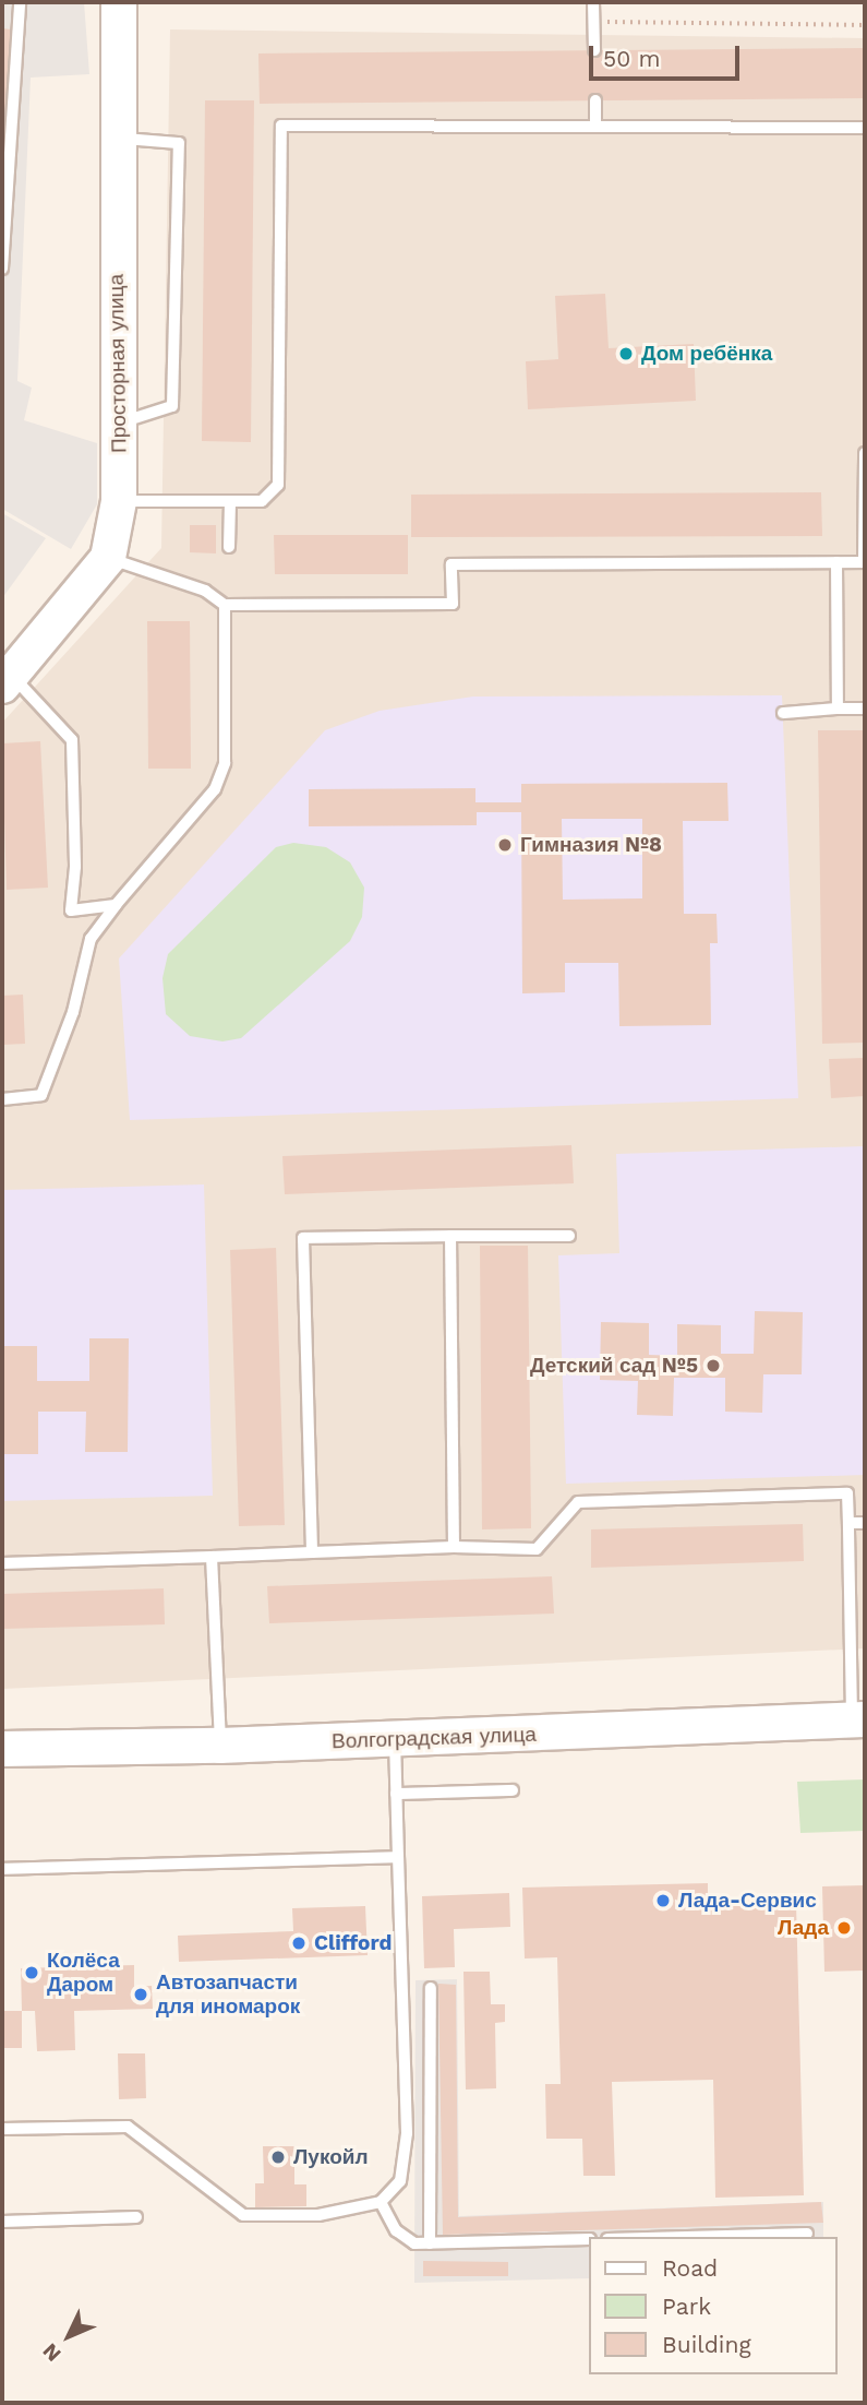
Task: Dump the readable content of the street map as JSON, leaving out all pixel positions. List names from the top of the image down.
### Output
{
  "streets": {
    "main road": ["Просторная улица", "Волгоградская улица"]
  },
  "places": [
    "Дом ребёнка",
    "Гимназия №8",
    "Детский сад №5",
    "Лада-Сервис",
    "Лада",
    "Clifford",
    "Колёса Даром",
    "Автозапчасти для иномарок",
    "Лукойл"
  ],
  "legend": ["Road", "Park", "Building"],
  "scale_bar": "50 m",
  "north": "bottom left"
}
